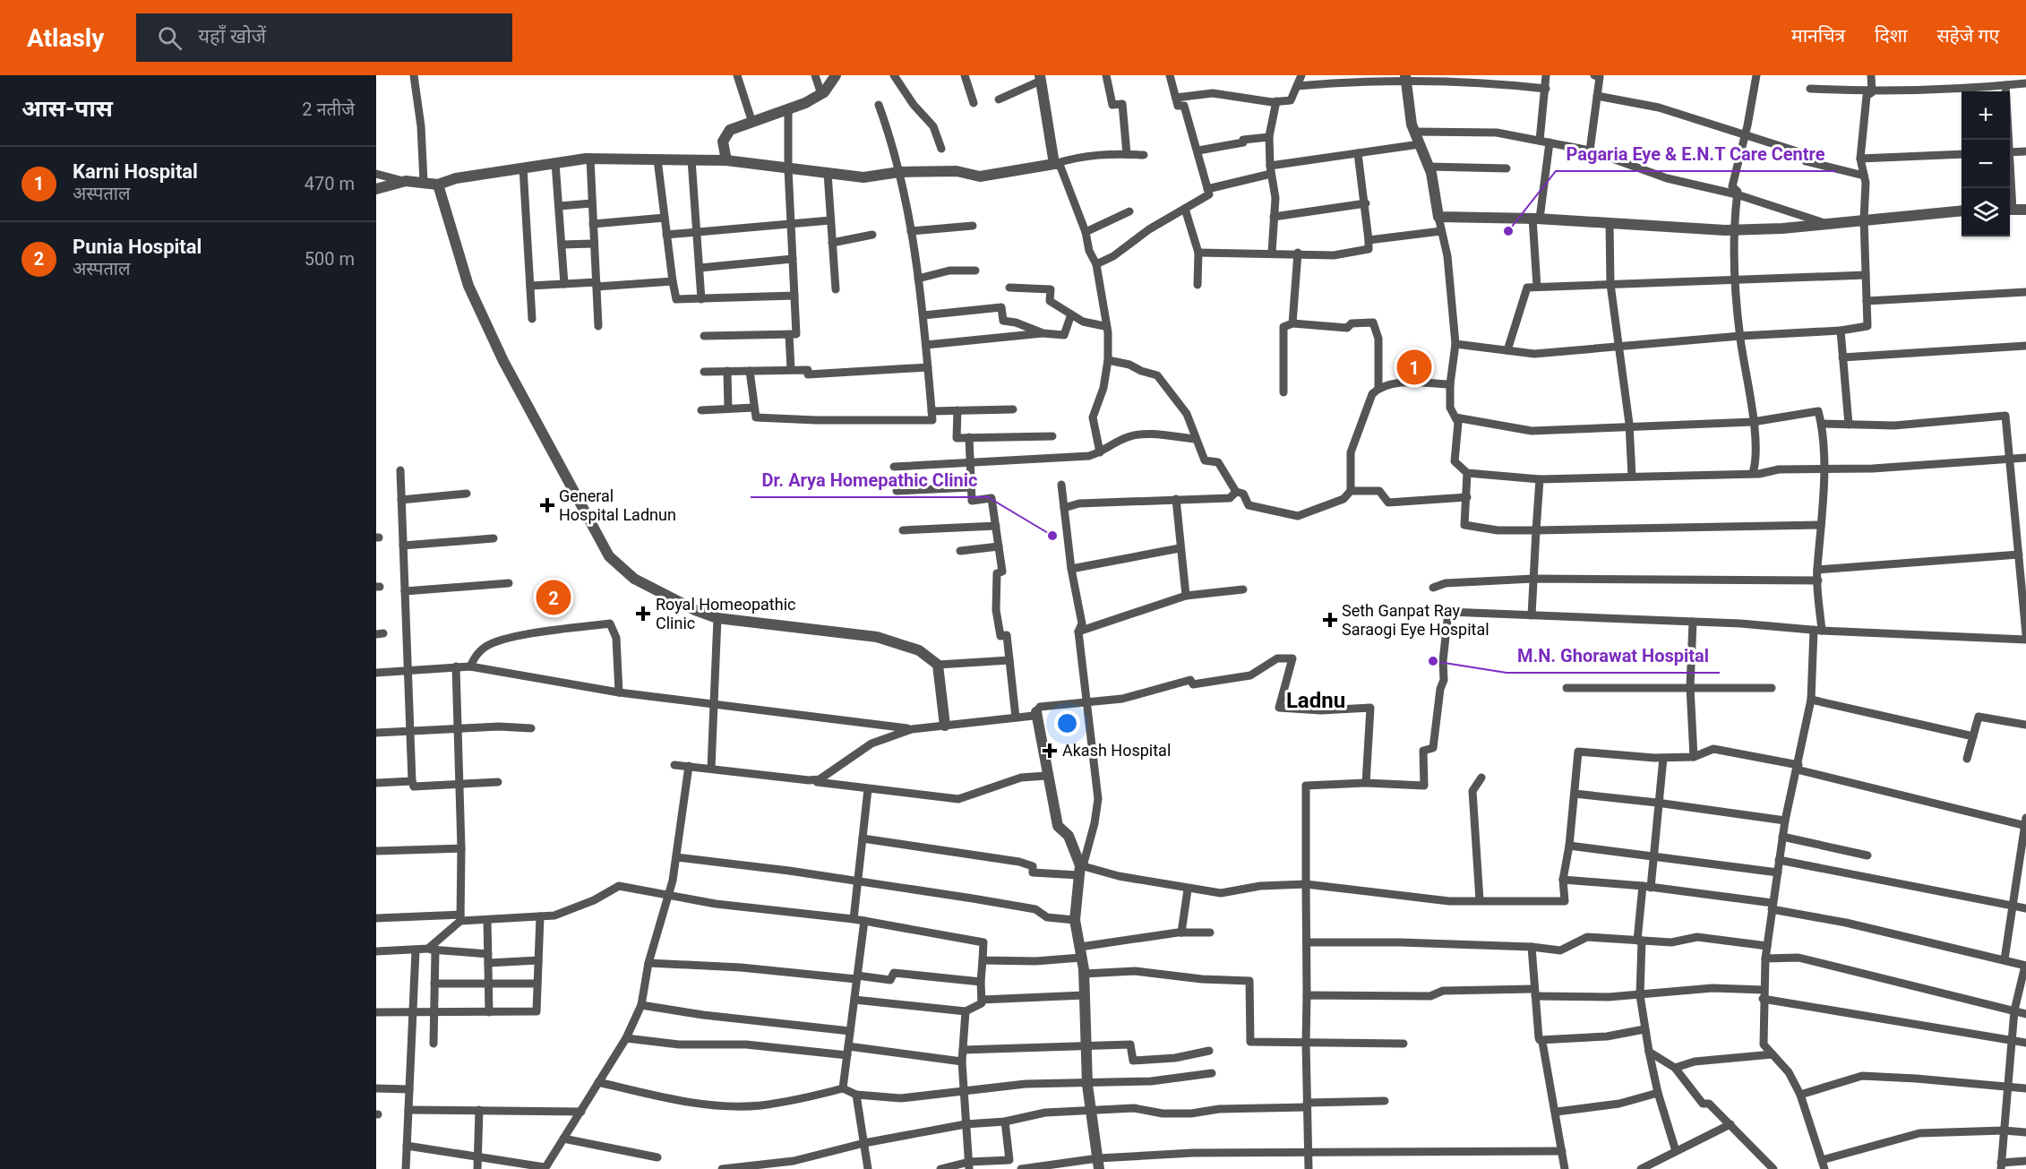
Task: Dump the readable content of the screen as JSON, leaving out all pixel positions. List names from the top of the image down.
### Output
{
  "districts": ["Ladnu"],
  "places": {
    "other": ["Pagaria Eye & E.N.T Care Centre", "Dr. Arya Homepathic Clinic", "M.N. Ghorawat Hospital"],
    "health": [
      "General Hospital Ladnun",
      "Royal Homeopathic Clinic",
      "Seth Ganpat Ray Saraogi Eye Hospital",
      "Akash Hospital"
    ]
  },
  "page": {
    "header": "Atlasly",
    "search": "यहाँ खोजें",
    "nav": ["मानचित्र", "दिशा", "सहेजे गए"],
    "heading": ["आस-पास", "2 नतीजे"],
    "map_buttons": ["+", "−"],
    "list": [
      {
        "mark": "1",
        "name": "Karni Hospital",
        "note": "अस्पताल",
        "value": "470 m"
      },
      {
        "mark": "2",
        "name": "Punia Hospital",
        "note": "अस्पताल",
        "value": "500 m"
      }
    ],
    "pins": ["1", "2"]
  }
}
